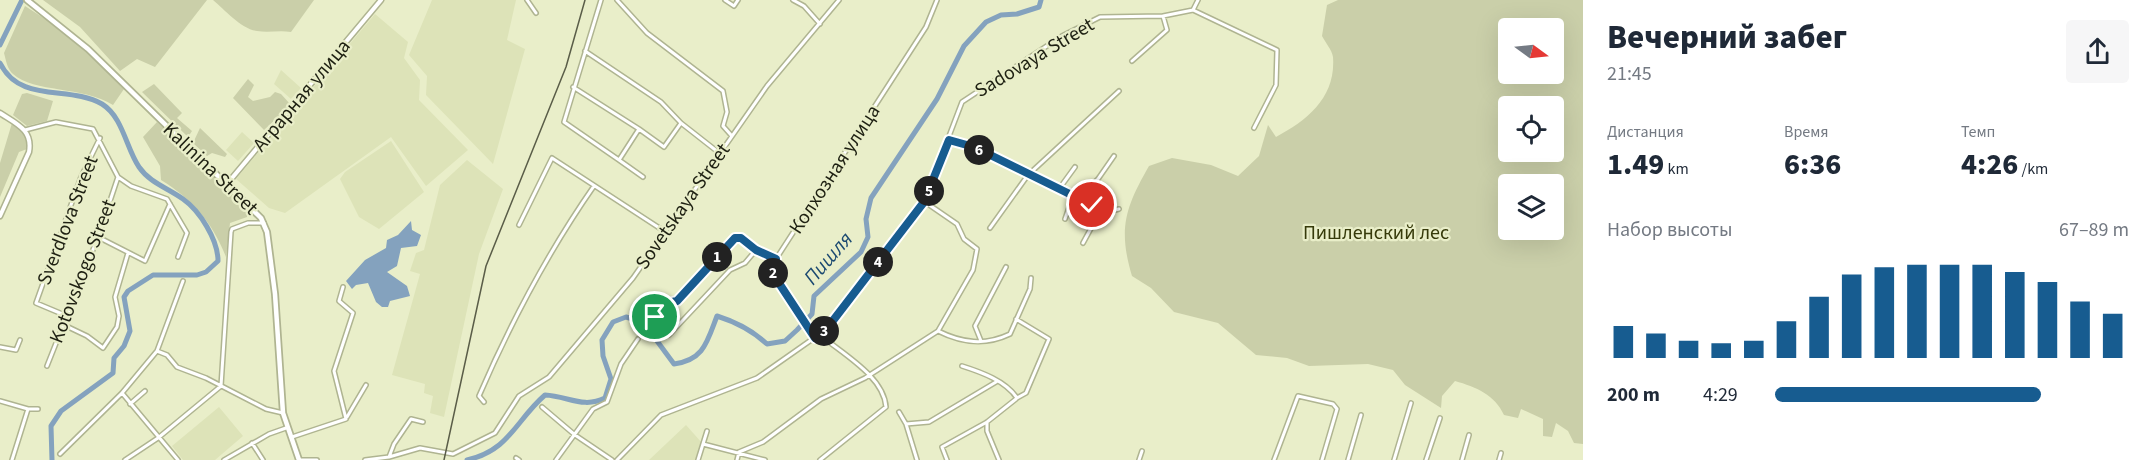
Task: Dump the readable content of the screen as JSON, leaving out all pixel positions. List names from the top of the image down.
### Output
{
  "streets": {
    "main road": ["Kalinina Street"],
    "street": [
      "Sadovaya Street",
      "Аграрная улица",
      "Колхозная улица",
      "Sovetskaya Street",
      "Sverdlova Street",
      "Kotovskogo Street"
    ]
  },
  "crossings": [
    ["Аграрная улица", "Kalinina Street"],
    ["Sverdlova Street", "Kotovskogo Street"]
  ],
  "water": ["Пишля"],
  "parks": ["Пишленский лес"],
  "north": "right",
  "page": {
    "heading": ["Вечерний забег", "21:45"],
    "stats": [
      ["Дистанция", "1.49 km"],
      ["Время", "6:36"],
      ["Темп", "4:26 /km"]
    ],
    "pins": [
      "6",
      "5",
      "1",
      "4",
      "2",
      "3"
    ],
    "chart": ["Набор высоты", "67–89 m"],
    "list": [
      {
        "name": "200 m",
        "note": "4:29"
      }
    ]
  }
}
